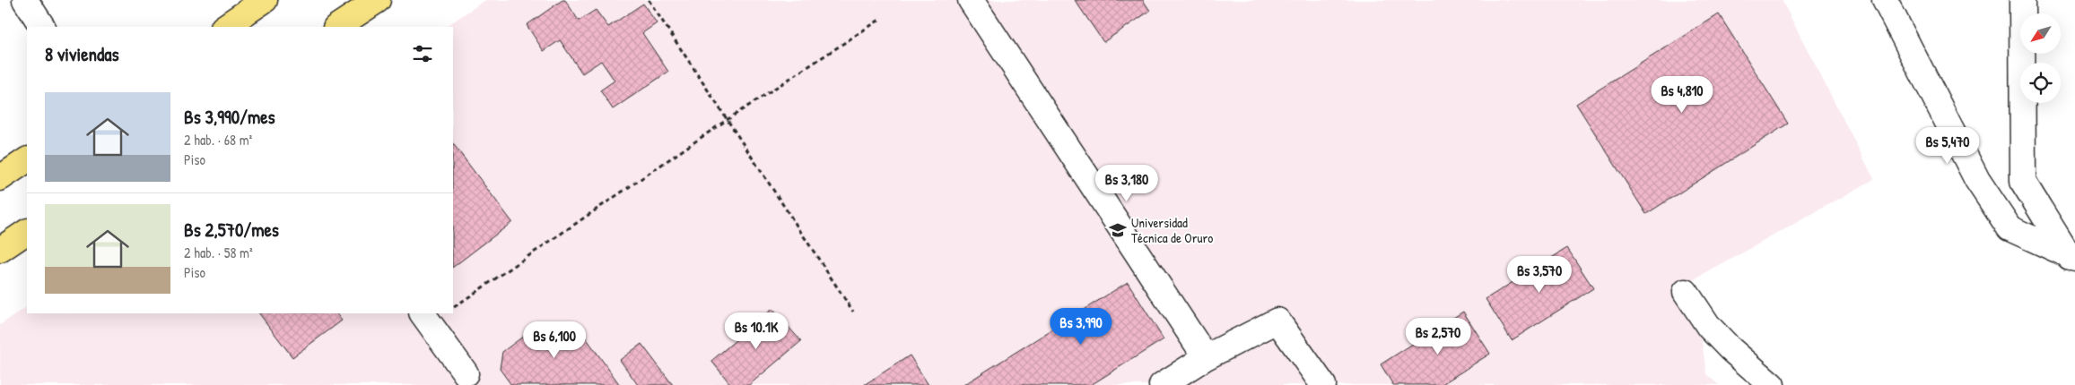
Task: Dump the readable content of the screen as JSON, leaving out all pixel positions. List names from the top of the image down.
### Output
{
  "places": {
    "school or university": ["Universidad Técnica de Oruro"]
  },
  "north": "bottom left",
  "page": {
    "heading": "8 viviendas",
    "price": [
      "Bs 4,810",
      "Bs 5,470",
      "Bs 3,180",
      "Bs 3,570",
      "Bs 3,990",
      "Bs 10.1K",
      "Bs 2,570",
      "Bs 6,100"
    ],
    "list": [
      {
        "name": "Bs 3,990/mes",
        "note": "2 hab. · 68 m² · Piso"
      },
      {
        "name": "Bs 2,570/mes",
        "note": "2 hab. · 58 m² · Piso"
      }
    ]
  }
}
